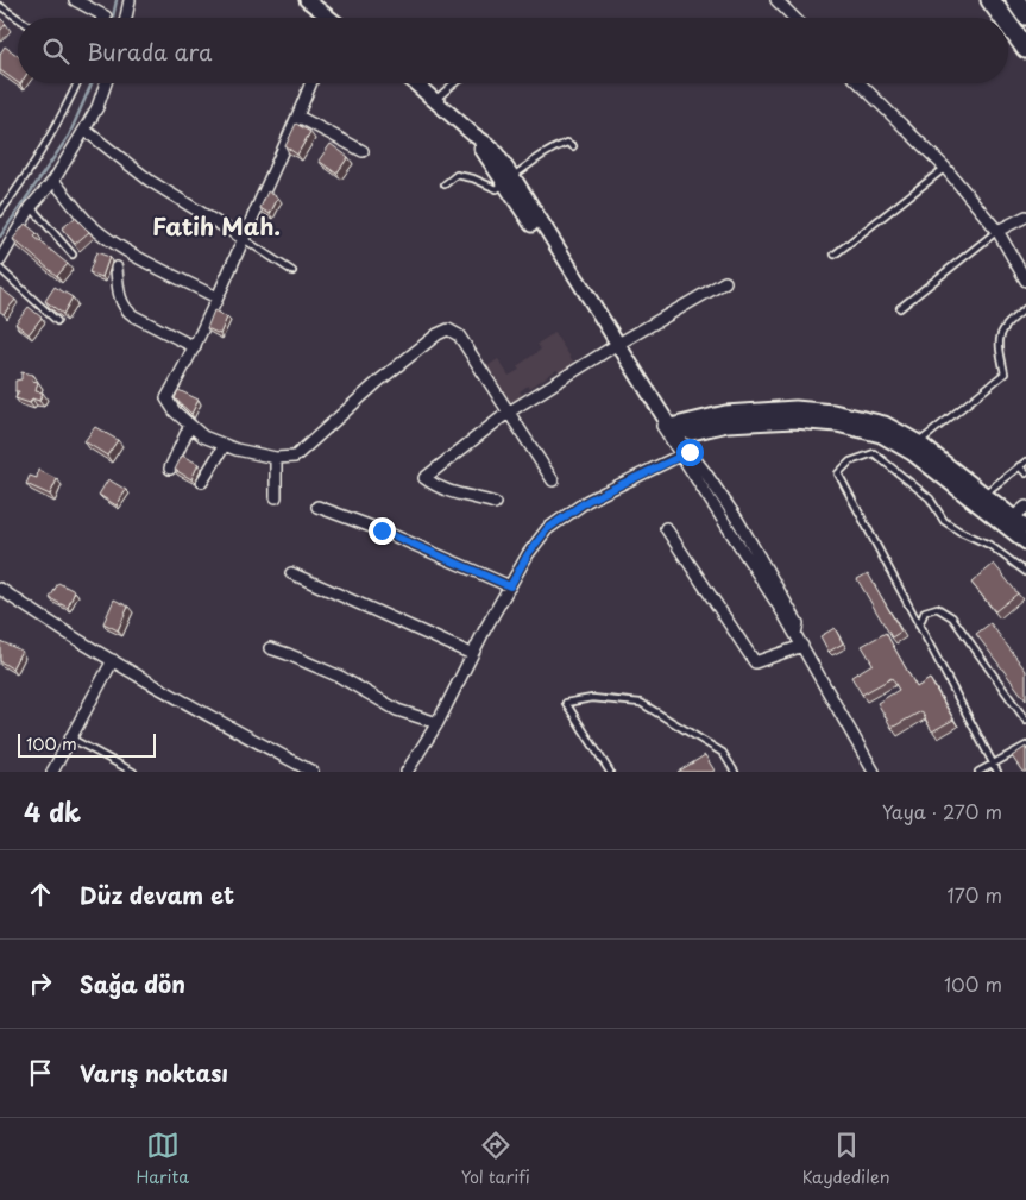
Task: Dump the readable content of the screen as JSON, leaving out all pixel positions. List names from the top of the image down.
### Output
{
  "districts": ["Fatih Mah."],
  "scale_bar": "100 m",
  "page": {
    "search": "Burada ara",
    "scale": "100 m",
    "heading": ["4 dk", "Yaya · 270 m"],
    "list": [
      ["Düz devam et", "170 m"],
      ["Sağa dön", "100 m"],
      "Varış noktası"
    ],
    "nav": ["Harita", "Yol tarifi", "Kaydedilen"]
  }
}
